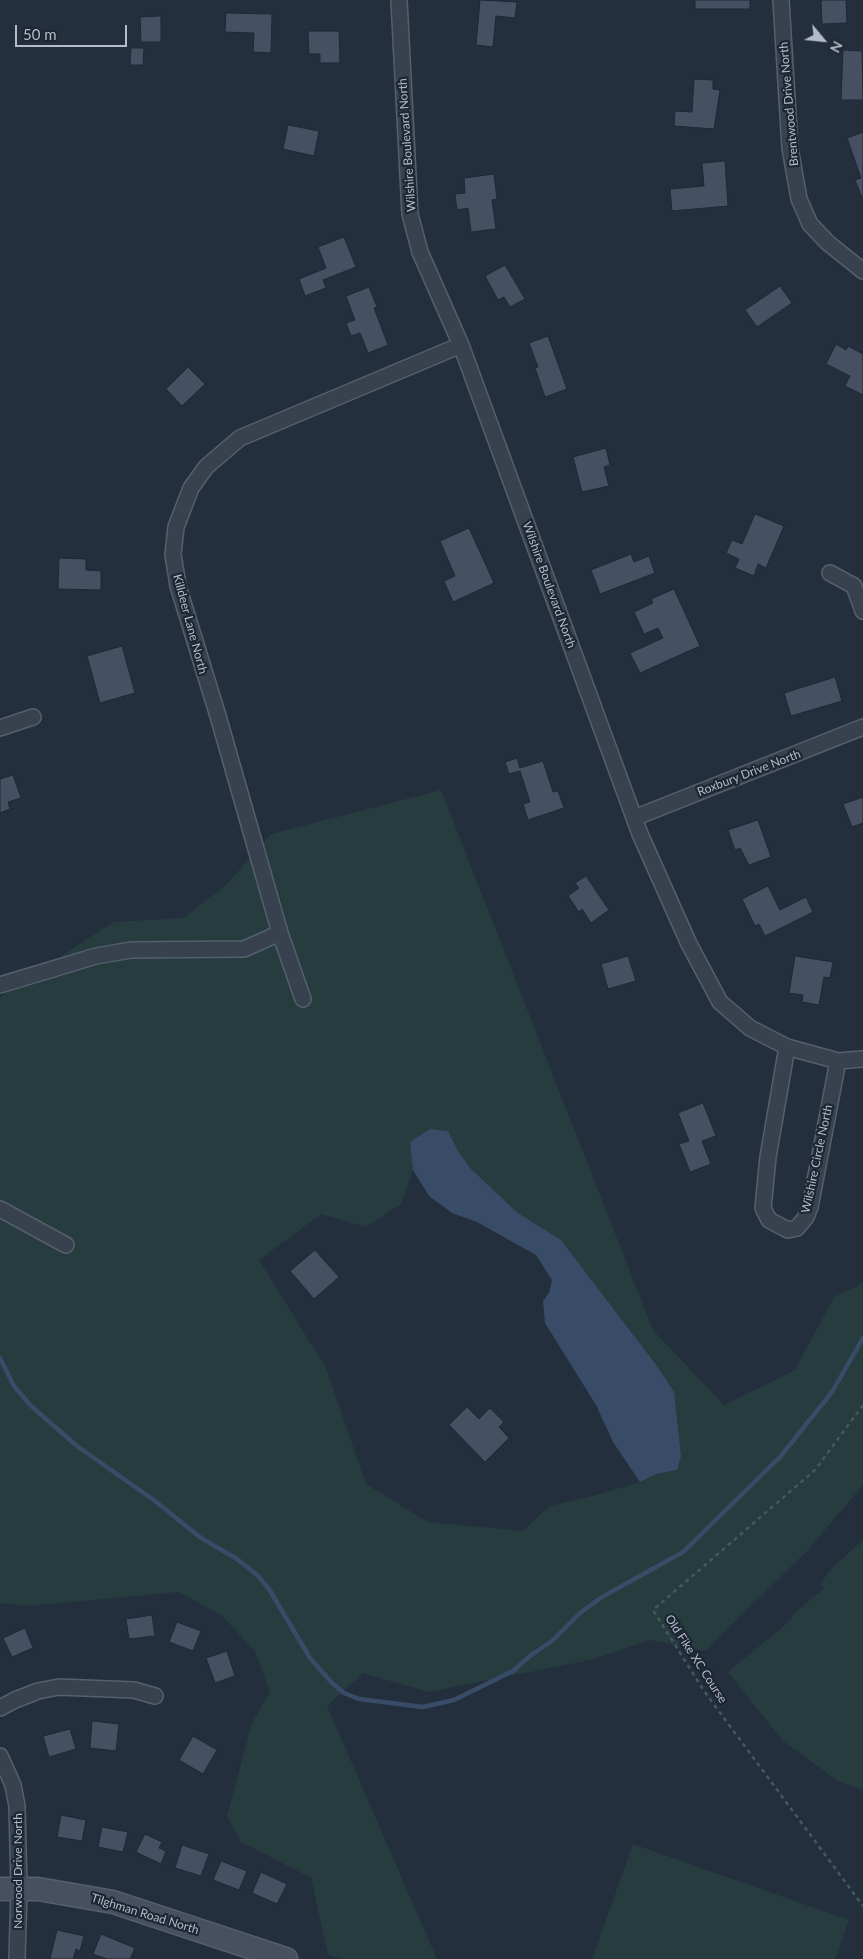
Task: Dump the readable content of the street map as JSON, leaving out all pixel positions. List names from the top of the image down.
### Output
{
  "streets": {
    "street": [
      "Brentwood Drive North",
      "Wilshire Boulevard North",
      "Killdeer Lane North",
      "Roxbury Drive North",
      "Wilshire Circle North",
      "Norwood Drive North",
      "Tilghman Road North"
    ],
    "path": ["Old Fike XC Course"]
  },
  "crossings": [
    ["Wilshire Boulevard North", "Killdeer Lane North"],
    ["Wilshire Boulevard North", "Roxbury Drive North"],
    ["Wilshire Boulevard North", "Wilshire Circle North"],
    ["Norwood Drive North", "Tilghman Road North"]
  ],
  "scale_bar": "50 m",
  "north": "bottom right"
}
